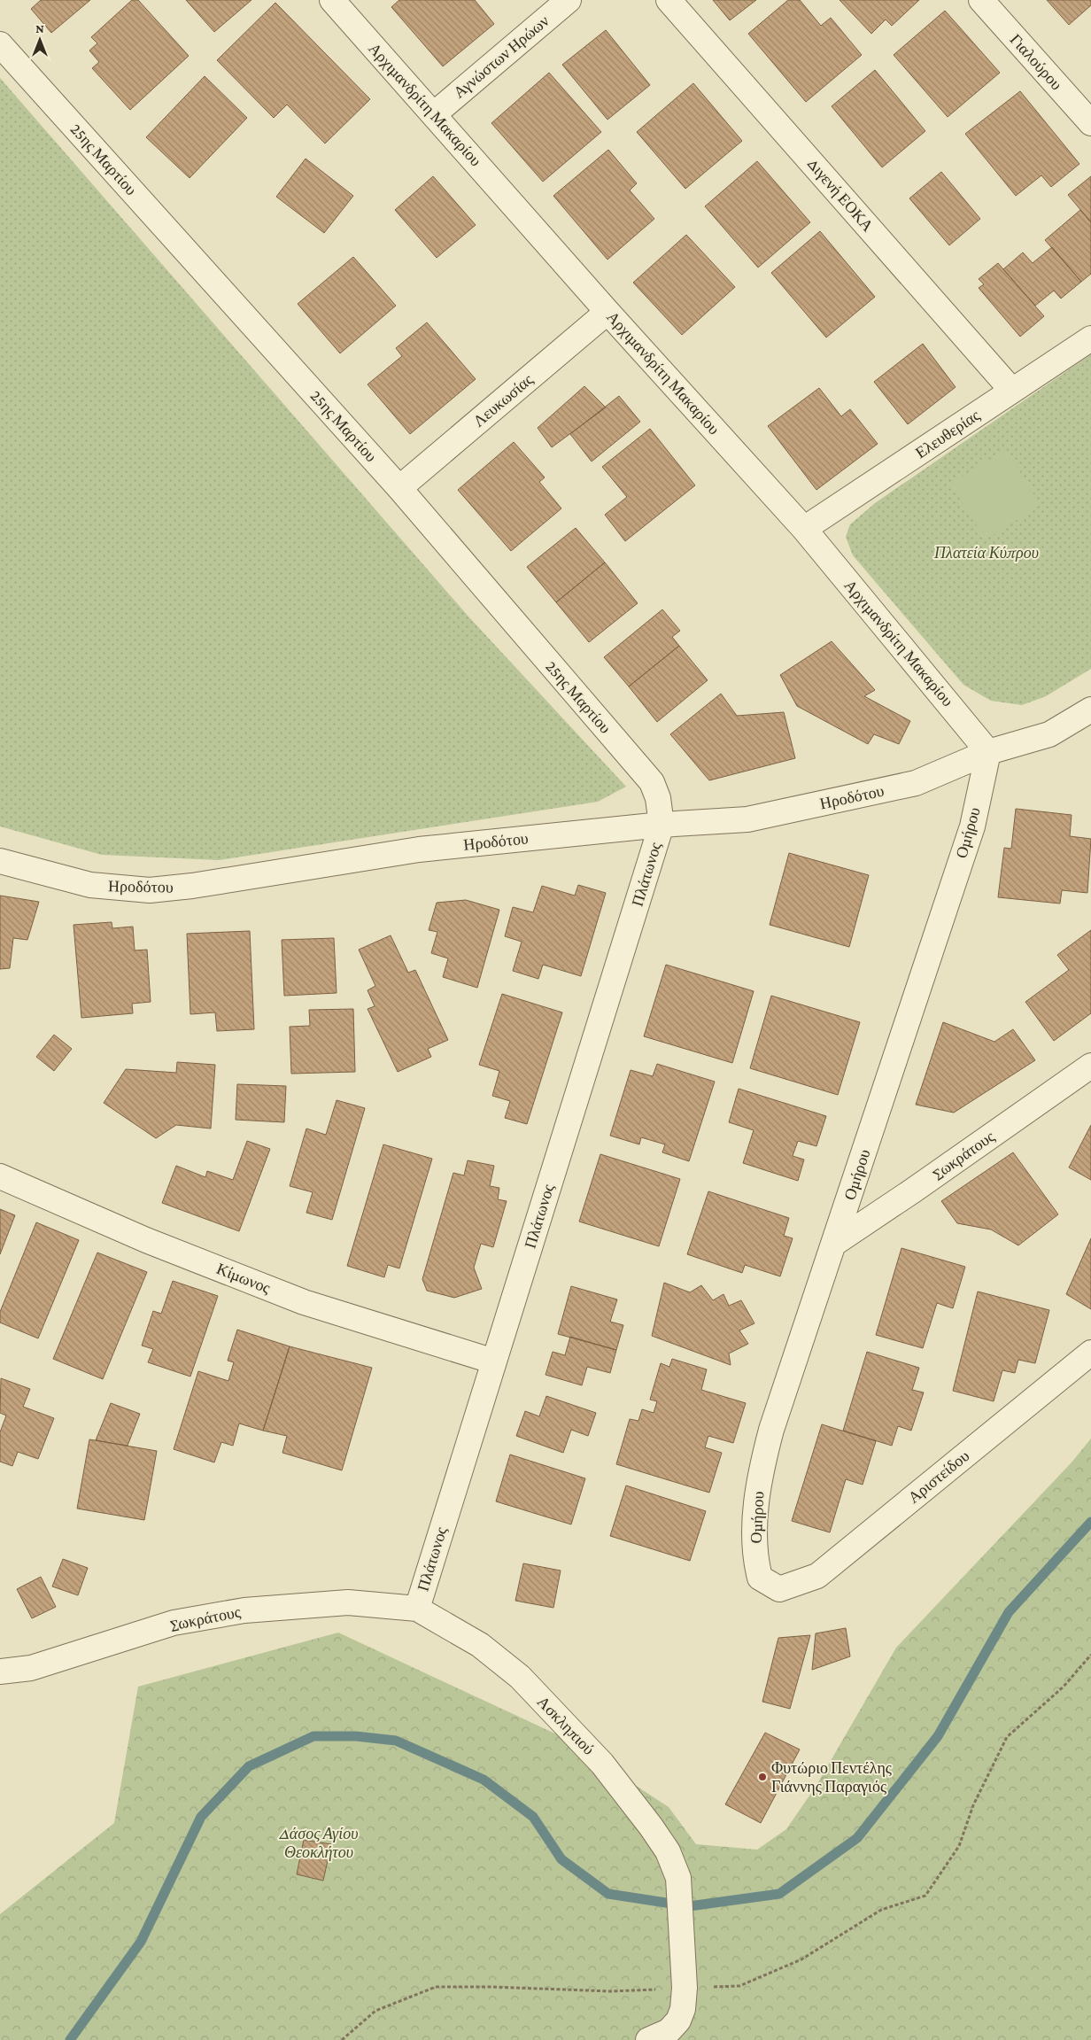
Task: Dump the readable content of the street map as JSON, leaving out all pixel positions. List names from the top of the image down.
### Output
{
  "streets": {
    "street": [
      "Αγνώστων Ηρώων",
      "Γιαλούρου",
      "Αρχιμανδρίτη Μακαρίου",
      "25ης Μαρτίου",
      "Διγενή ΕΟΚΑ",
      "Λευκωσίας",
      "Ελευθερίας",
      "Ηροδότου",
      "Ομήρου",
      "Πλάτωνος",
      "Σωκράτους",
      "Κίμωνος",
      "Αριστείδου",
      "Ασκληπιού"
    ]
  },
  "crossings": [
    ["Αγνώστων Ηρώων", "Αρχιμανδρίτη Μακαρίου"],
    ["Αρχιμανδρίτη Μακαρίου", "Λευκωσίας"],
    ["Αρχιμανδρίτη Μακαρίου", "Ελευθερίας"],
    ["Αρχιμανδρίτη Μακαρίου", "Ηροδότου"],
    ["Αρχιμανδρίτη Μακαρίου", "Ομήρου"],
    ["25ης Μαρτίου", "Λευκωσίας"],
    ["25ης Μαρτίου", "Ηροδότου"],
    ["25ης Μαρτίου", "Πλάτωνος"],
    ["Διγενή ΕΟΚΑ", "Ελευθερίας"],
    ["Ηροδότου", "Ομήρου"],
    ["Ηροδότου", "Πλάτωνος"],
    ["Ομήρου", "Σωκράτους"],
    ["Ομήρου", "Αριστείδου"],
    ["Πλάτωνος", "Σωκράτους"],
    ["Πλάτωνος", "Κίμωνος"],
    ["Πλάτωνος", "Ασκληπιού"],
    ["Σωκράτους", "Ασκληπιού"]
  ],
  "parks": ["Πλατεία Κύπρου", "Δάσος Αγίου Θεοκλήτου"],
  "places": ["Φυτώριο Πεντέλης Γιάννης Παραγιός"],
  "north": "top"
}
